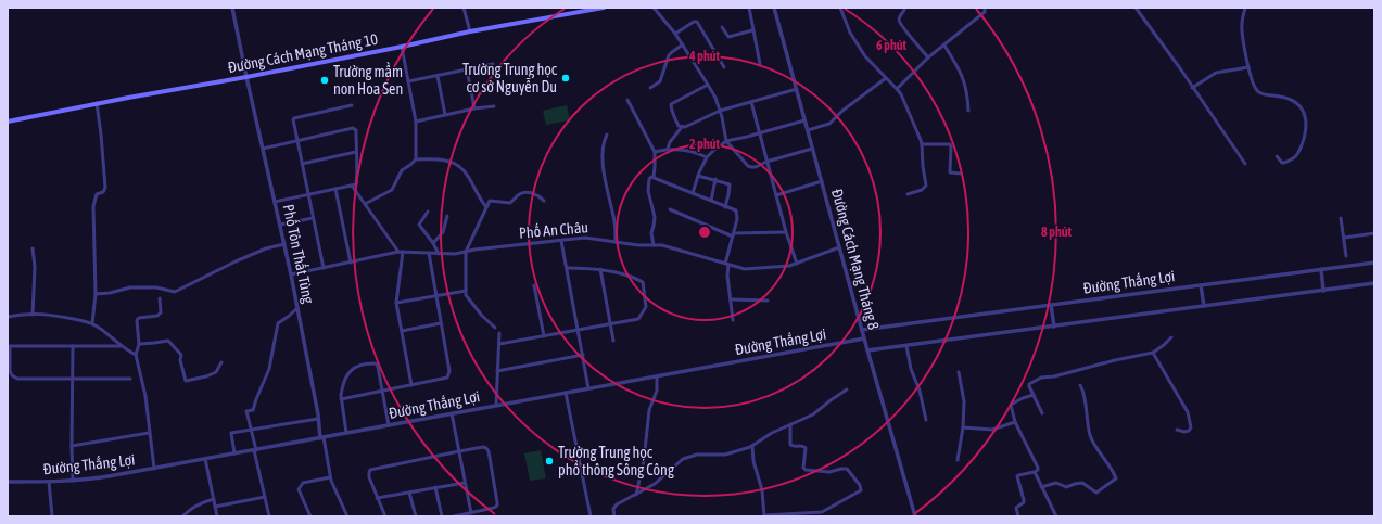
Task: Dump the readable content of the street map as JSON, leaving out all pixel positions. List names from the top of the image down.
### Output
{
  "streets": {
    "main road": ["Đường Cách Mạng Tháng 10"],
    "street": [
      "Phố An Châu",
      "Phố Tôn Thất Tùng",
      "Đường Cách Mạng Tháng 8",
      "Đường Thắng Lợi"
    ]
  },
  "crossings": [
    ["Đường Cách Mạng Tháng 10", "Phố Tôn Thất Tùng"],
    ["Phố An Châu", "Phố Tôn Thất Tùng"],
    ["Phố An Châu", "Đường Cách Mạng Tháng 8"],
    ["Phố Tôn Thất Tùng", "Đường Thắng Lợi"],
    ["Đường Cách Mạng Tháng 8", "Đường Thắng Lợi"]
  ],
  "places": ["Trường Trung học cơ sở Nguyễn Du", "Trường mầm non Hoa Sen", "Trường Trung học phổ thông Sông Công"],
  "rings": [
    "6 phút",
    "4 phút",
    "2 phút",
    "8 phút"
  ]
}
